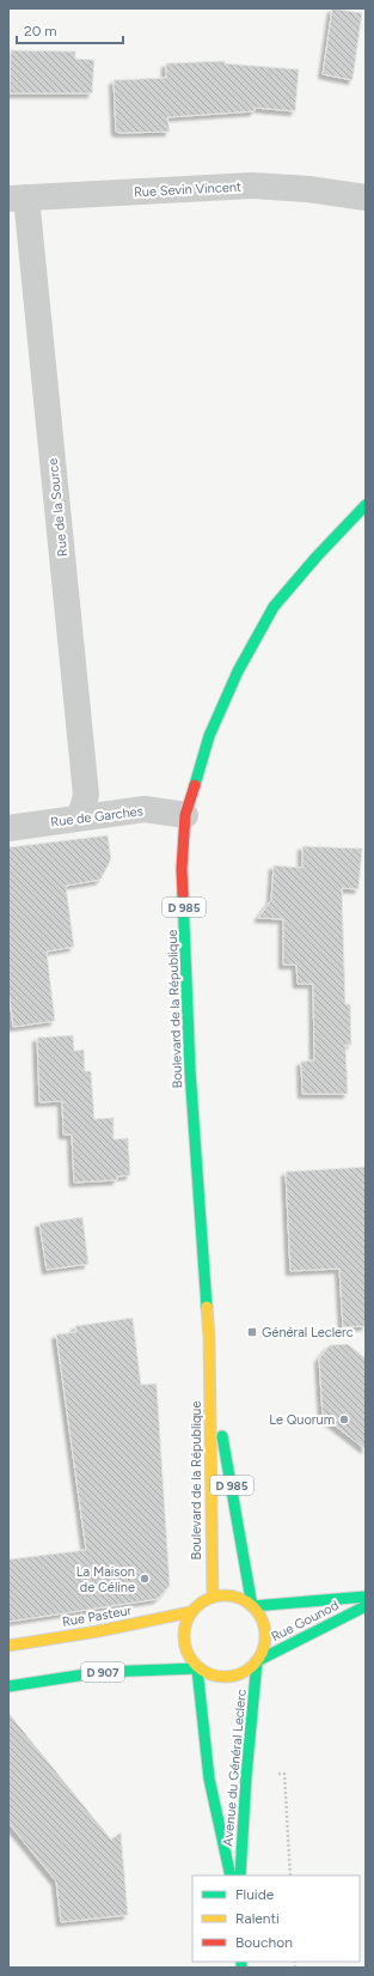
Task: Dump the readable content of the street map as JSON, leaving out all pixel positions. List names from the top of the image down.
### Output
{
  "streets": {
    "main road": [
      "D 985",
      "Boulevard de la République",
      "Rue Pasteur",
      "Rue Gounod",
      "D 907",
      "Avenue du Général Leclerc"
    ],
    "street": ["Rue Sevin Vincent", "Rue de la Source", "Rue de Garches"]
  },
  "crossings": [
    ["Rue Sevin Vincent", "Rue de la Source"],
    ["Rue de la Source", "Rue de Garches"],
    ["Rue de Garches", "Boulevard de la République"],
    ["Boulevard de la République", "Rue Pasteur"],
    ["Boulevard de la République", "Rue Gounod"],
    ["Boulevard de la République", "D 907"],
    ["Boulevard de la République", "Avenue du Général Leclerc"],
    ["Rue Pasteur", "Rue Gounod"],
    ["Rue Pasteur", "D 907"],
    ["Rue Pasteur", "Avenue du Général Leclerc"],
    ["Rue Gounod", "D 907"],
    ["Rue Gounod", "Avenue du Général Leclerc"],
    ["D 907", "Avenue du Général Leclerc"]
  ],
  "places": {
    "transit": ["Général Leclerc"],
    "other": ["Le Quorum", "La Maison de Céline"]
  },
  "legend": ["Fluide", "Ralenti", "Bouchon"],
  "scale_bar": "20 m"
}
